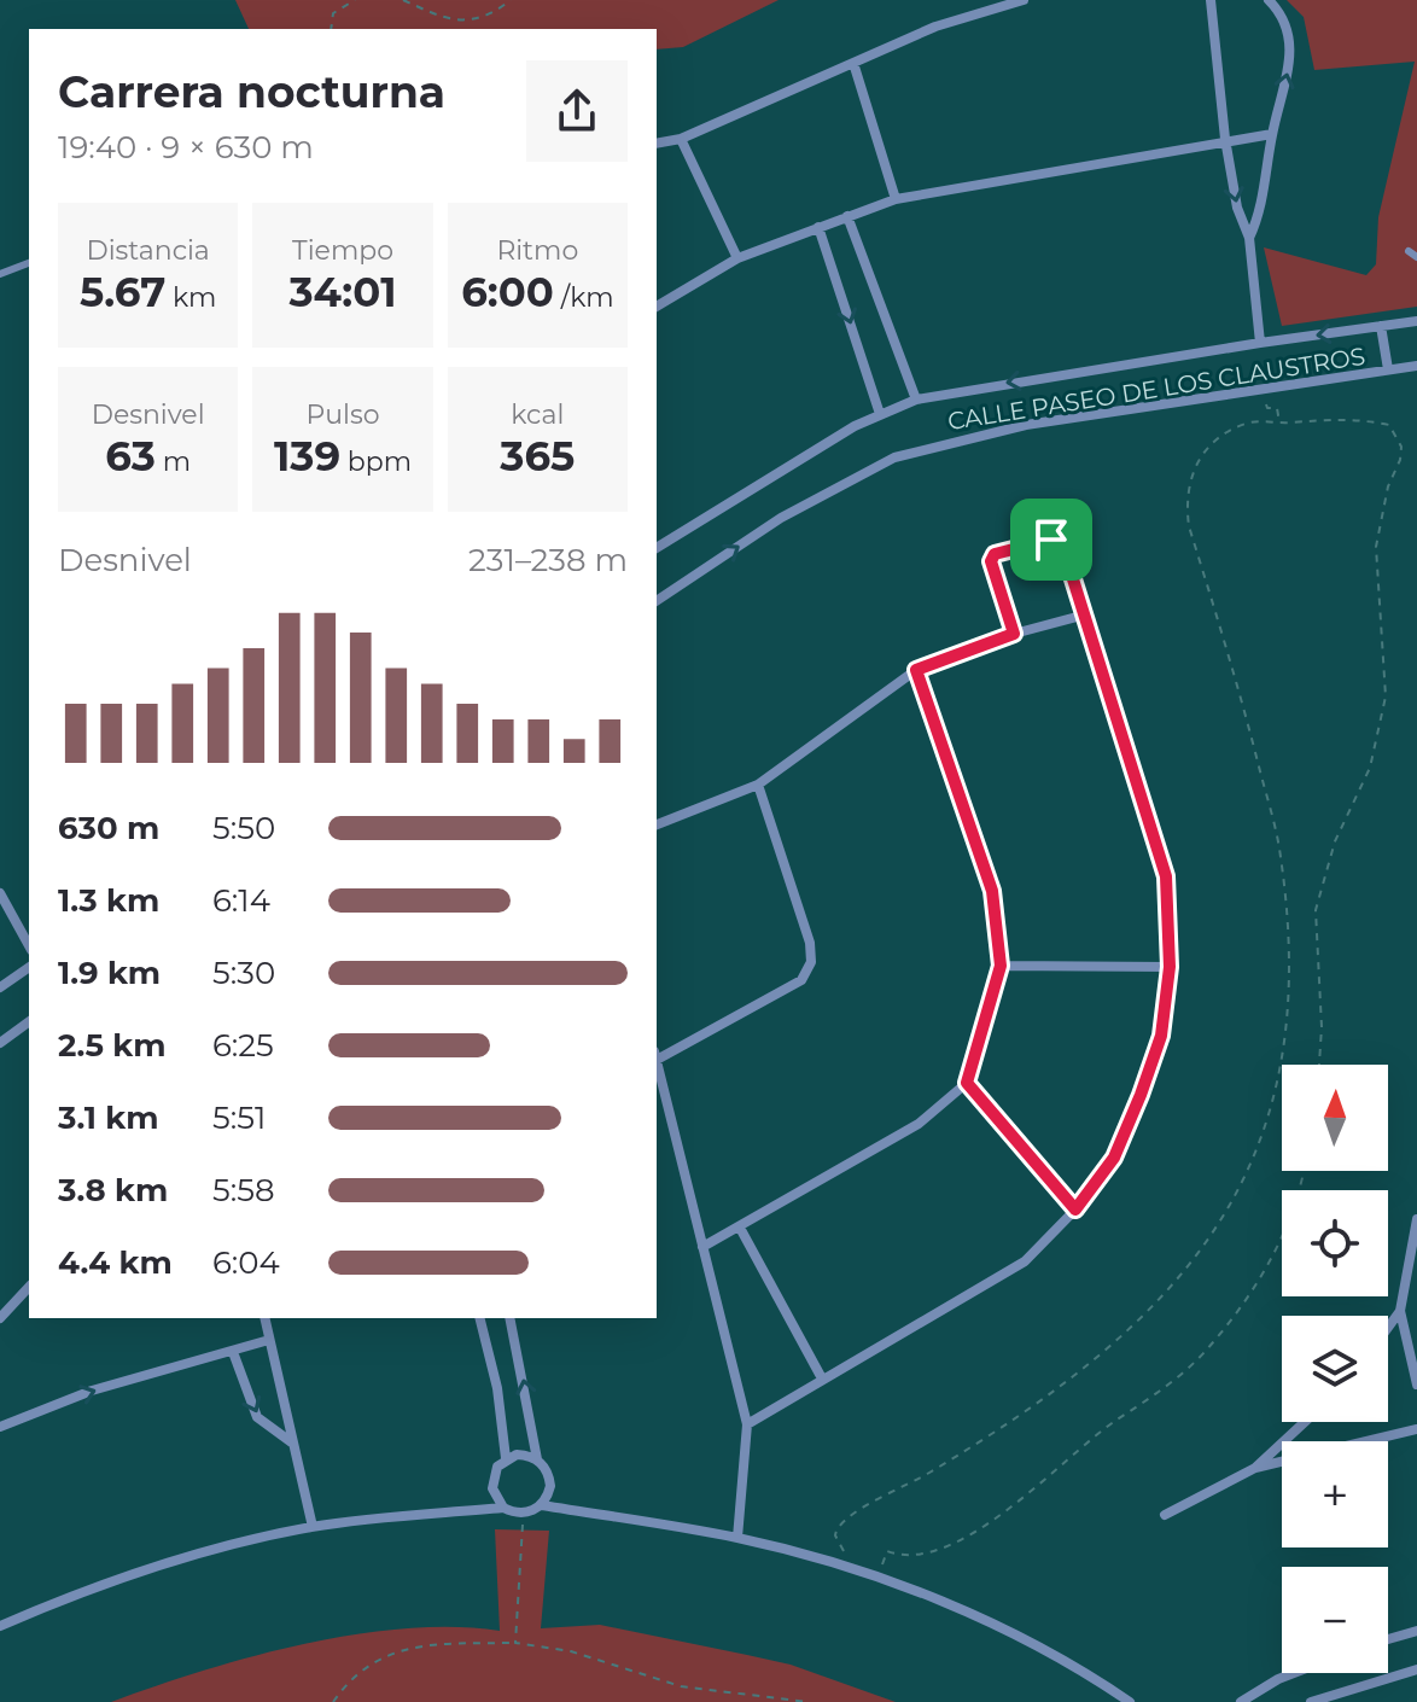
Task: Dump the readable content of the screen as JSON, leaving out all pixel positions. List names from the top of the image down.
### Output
{
  "streets": {
    "street": ["CALLE PASEO DE LOS CLAUSTROS"]
  },
  "north": "top",
  "page": {
    "heading": ["Carrera nocturna", "19:40 · 9 × 630 m"],
    "stats": [
      ["Distancia", "5.67 km"],
      ["Tiempo", "34:01"],
      ["Ritmo", "6:00 /km"],
      ["Desnivel", "63 m"],
      ["Pulso", "139 bpm"],
      ["kcal", "365"]
    ],
    "chart": ["Desnivel", "231–238 m"],
    "list": [
      {
        "name": "630 m",
        "note": "5:50"
      },
      {
        "name": "1.3 km",
        "note": "6:14"
      },
      {
        "name": "1.9 km",
        "note": "5:30"
      },
      {
        "name": "2.5 km",
        "note": "6:25"
      },
      {
        "name": "3.1 km",
        "note": "5:51"
      },
      {
        "name": "3.8 km",
        "note": "5:58"
      },
      {
        "name": "4.4 km",
        "note": "6:04"
      }
    ],
    "map_buttons": ["+", "−"]
  }
}
